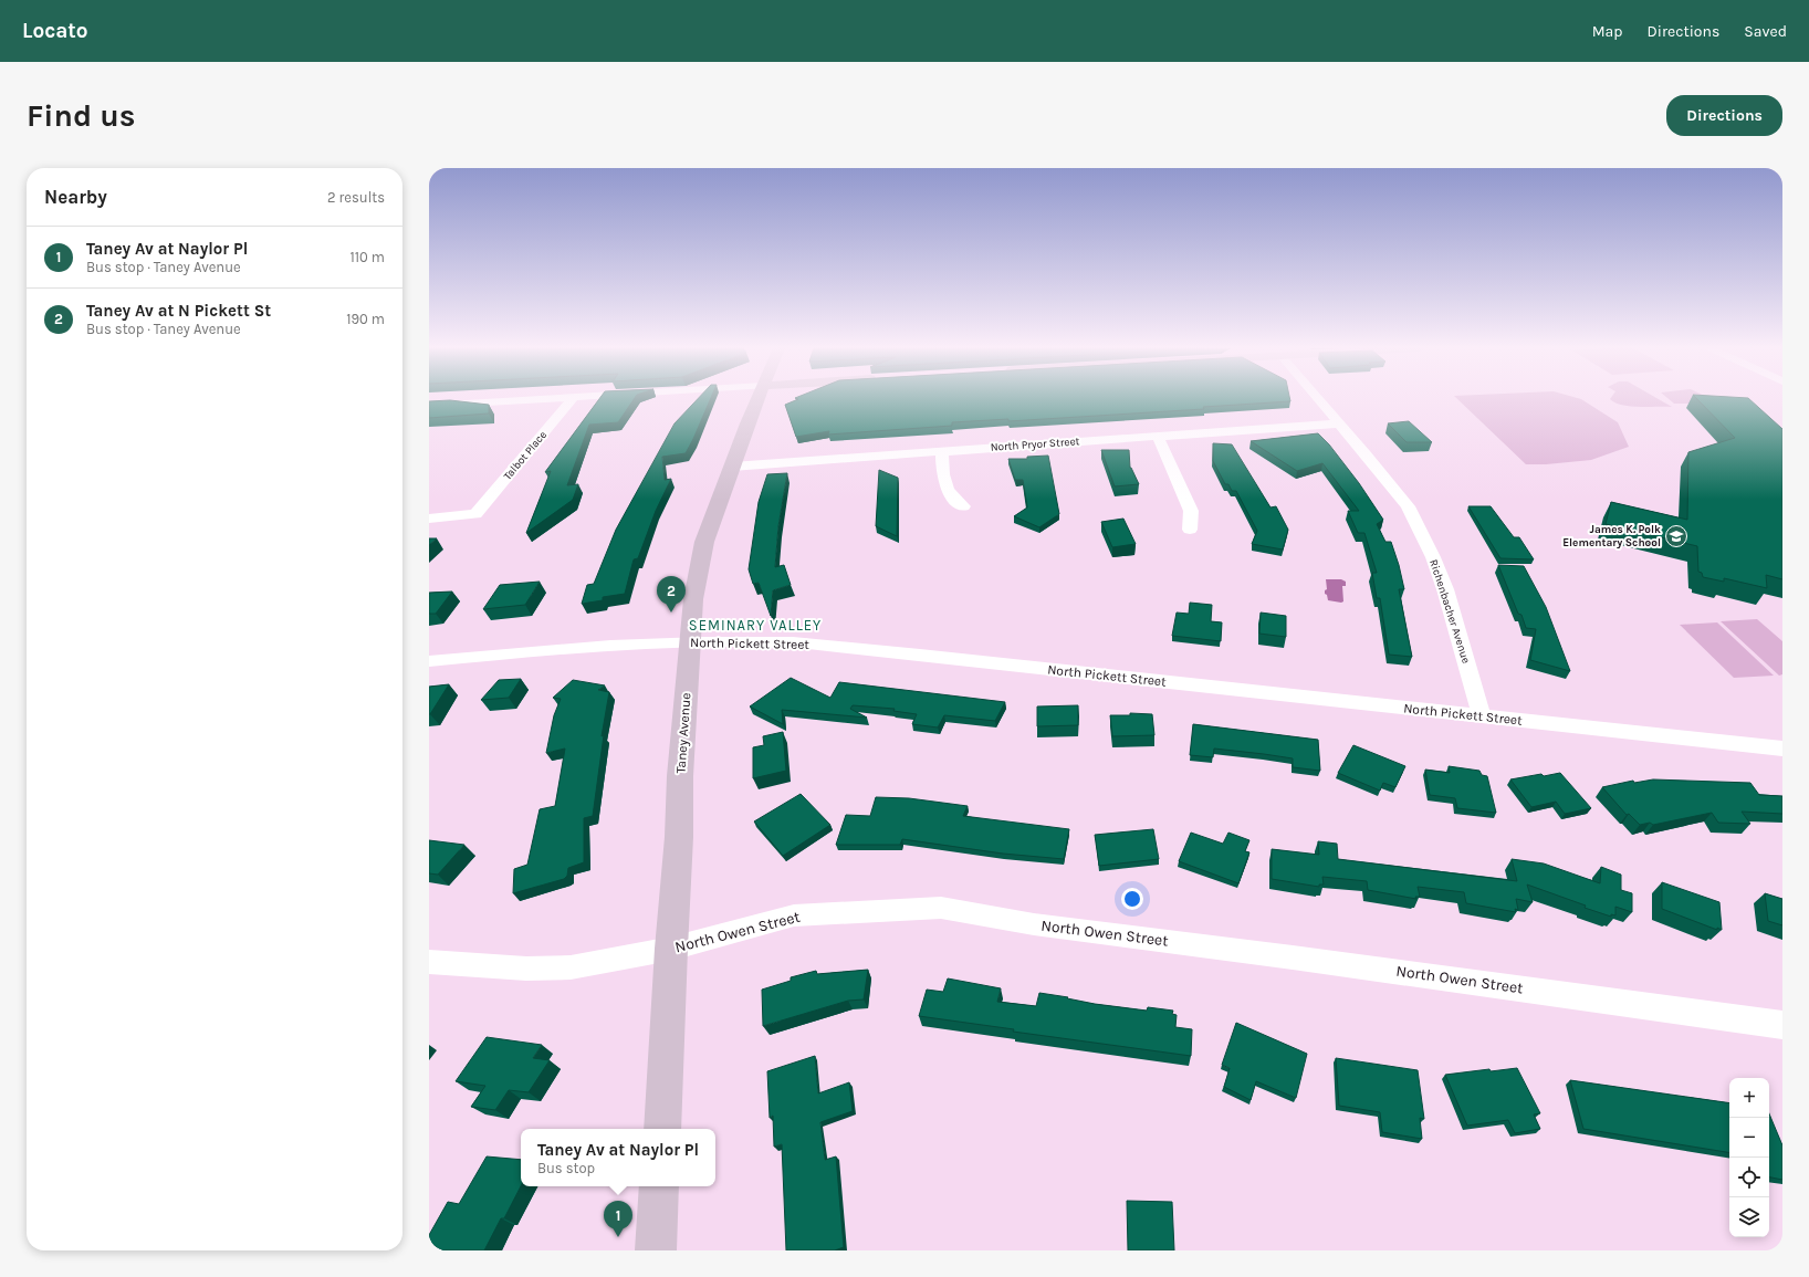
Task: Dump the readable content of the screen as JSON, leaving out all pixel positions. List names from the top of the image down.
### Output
{
  "streets": {
    "street": [
      "North Pryor Street",
      "Talbot Place",
      "Richenbacher Avenue",
      "North Pickett Street",
      "Taney Avenue",
      "North Owen Street"
    ]
  },
  "crossings": [
    ["North Pryor Street", "Richenbacher Avenue"],
    ["North Pryor Street", "Taney Avenue"],
    ["Richenbacher Avenue", "North Pickett Street"],
    ["North Pickett Street", "Taney Avenue"],
    ["Taney Avenue", "North Owen Street"]
  ],
  "districts": ["SEMINARY VALLEY"],
  "places": {
    "school or university": ["James K. Polk Elementary School"]
  },
  "page": {
    "header": "Locato",
    "nav": ["Map", "Directions", "Saved"],
    "buttons": "Directions",
    "title": "Find us",
    "heading": ["Nearby", "2 results"],
    "list": [
      {
        "mark": "1",
        "name": "Taney Av at Naylor Pl",
        "note": "Bus stop · Taney Avenue",
        "value": "110 m"
      },
      {
        "mark": "2",
        "name": "Taney Av at N Pickett St",
        "note": "Bus stop · Taney Avenue",
        "value": "190 m"
      }
    ],
    "pins": ["2", "1"],
    "map_buttons": ["+", "−"],
    "popup": ["Taney Av at Naylor Pl", "Bus stop"]
  }
}
